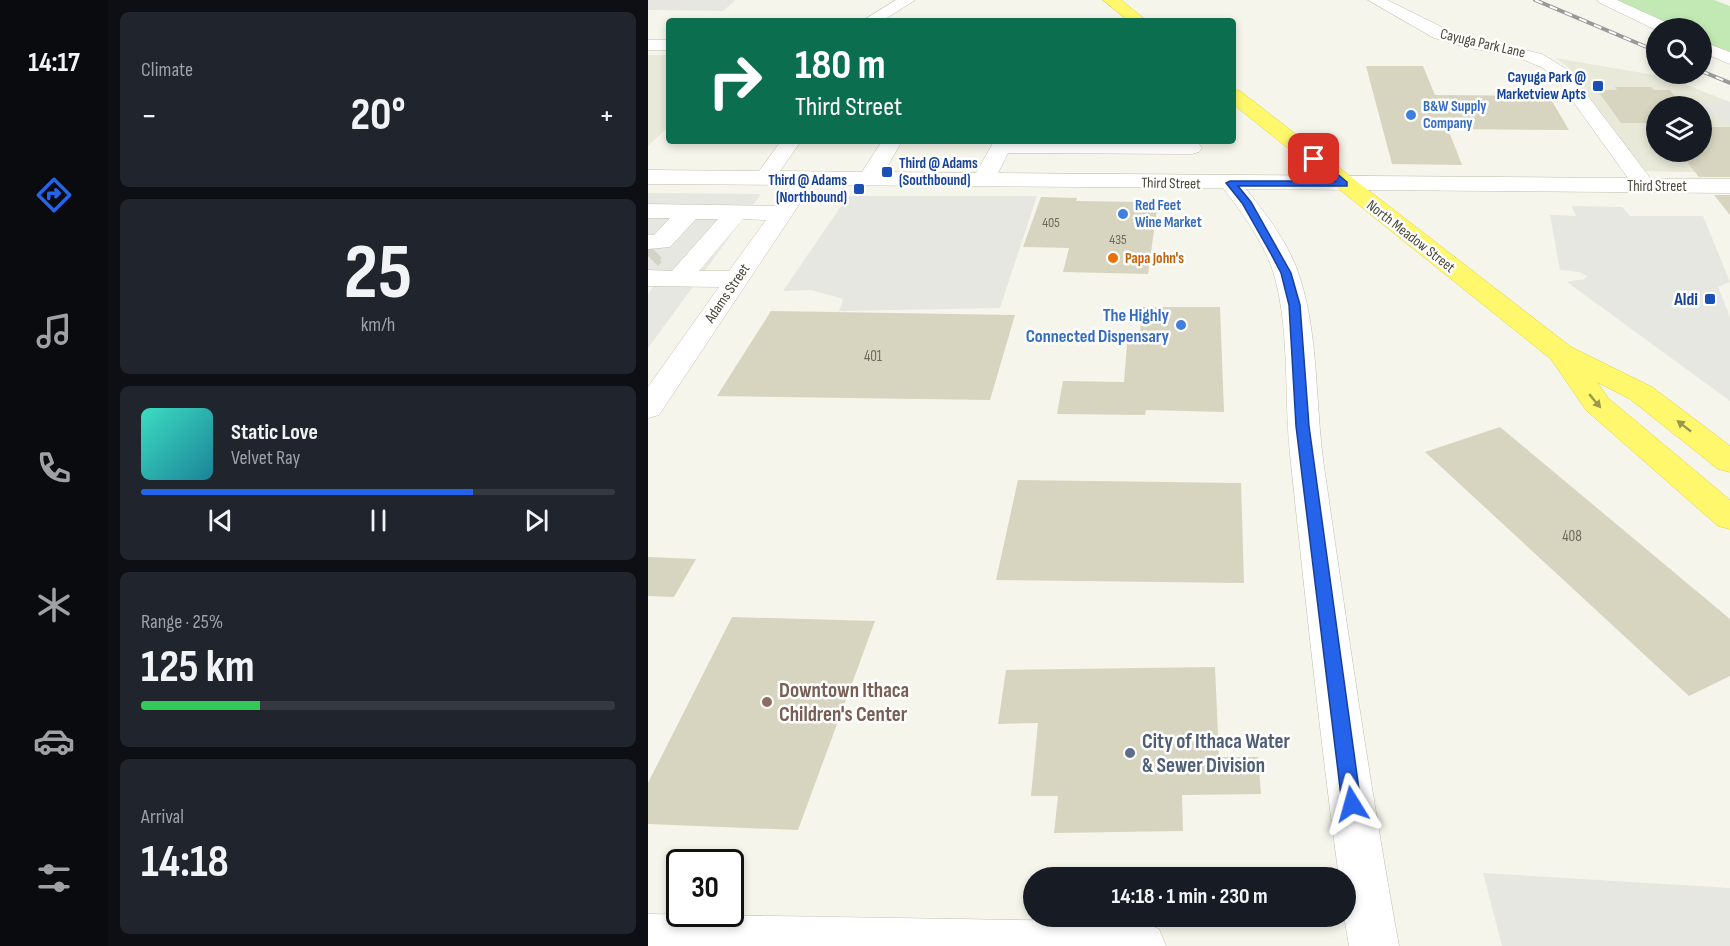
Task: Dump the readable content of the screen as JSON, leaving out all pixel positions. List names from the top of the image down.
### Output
{
  "streets": {
    "highway": ["North Meadow Street"],
    "street": ["Cayuga Park Lane", "Third Street", "Adams Street"]
  },
  "crossings": [
    ["Cayuga Park Lane", "Third Street"],
    ["Third Street", "North Meadow Street"],
    ["Third Street", "Adams Street"]
  ],
  "places": {
    "transit": [
      "Cayuga Park @ Marketview Apts",
      "Third @ Adams (Southbound)",
      "Third @ Adams (Northbound)",
      "Aldi"
    ],
    "other": [
      "B&W Supply Company",
      "Red Feet Wine Market",
      "Papa John's",
      "The Highly Connected Dispensary",
      "Downtown Ithaca Children's Center",
      "City of Ithaca Water & Sewer Division"
    ]
  },
  "house_numbers": [
    "405",
    "435",
    "401",
    "408"
  ],
  "page": {
    "tabs": "14:17",
    "tile": [
      "Climate",
      ["25", "km/h"],
      ["Range · 25%", "125 km"],
      ["Arrival", "14:18"]
    ],
    "turn": ["180 m", "Third Street"],
    "heat": ["−", "20°", "+"],
    "song": ["Static Love", "Velvet Ray"],
    "limit": "30",
    "trip": "14:18 · 1 min · 230 m"
  }
}
